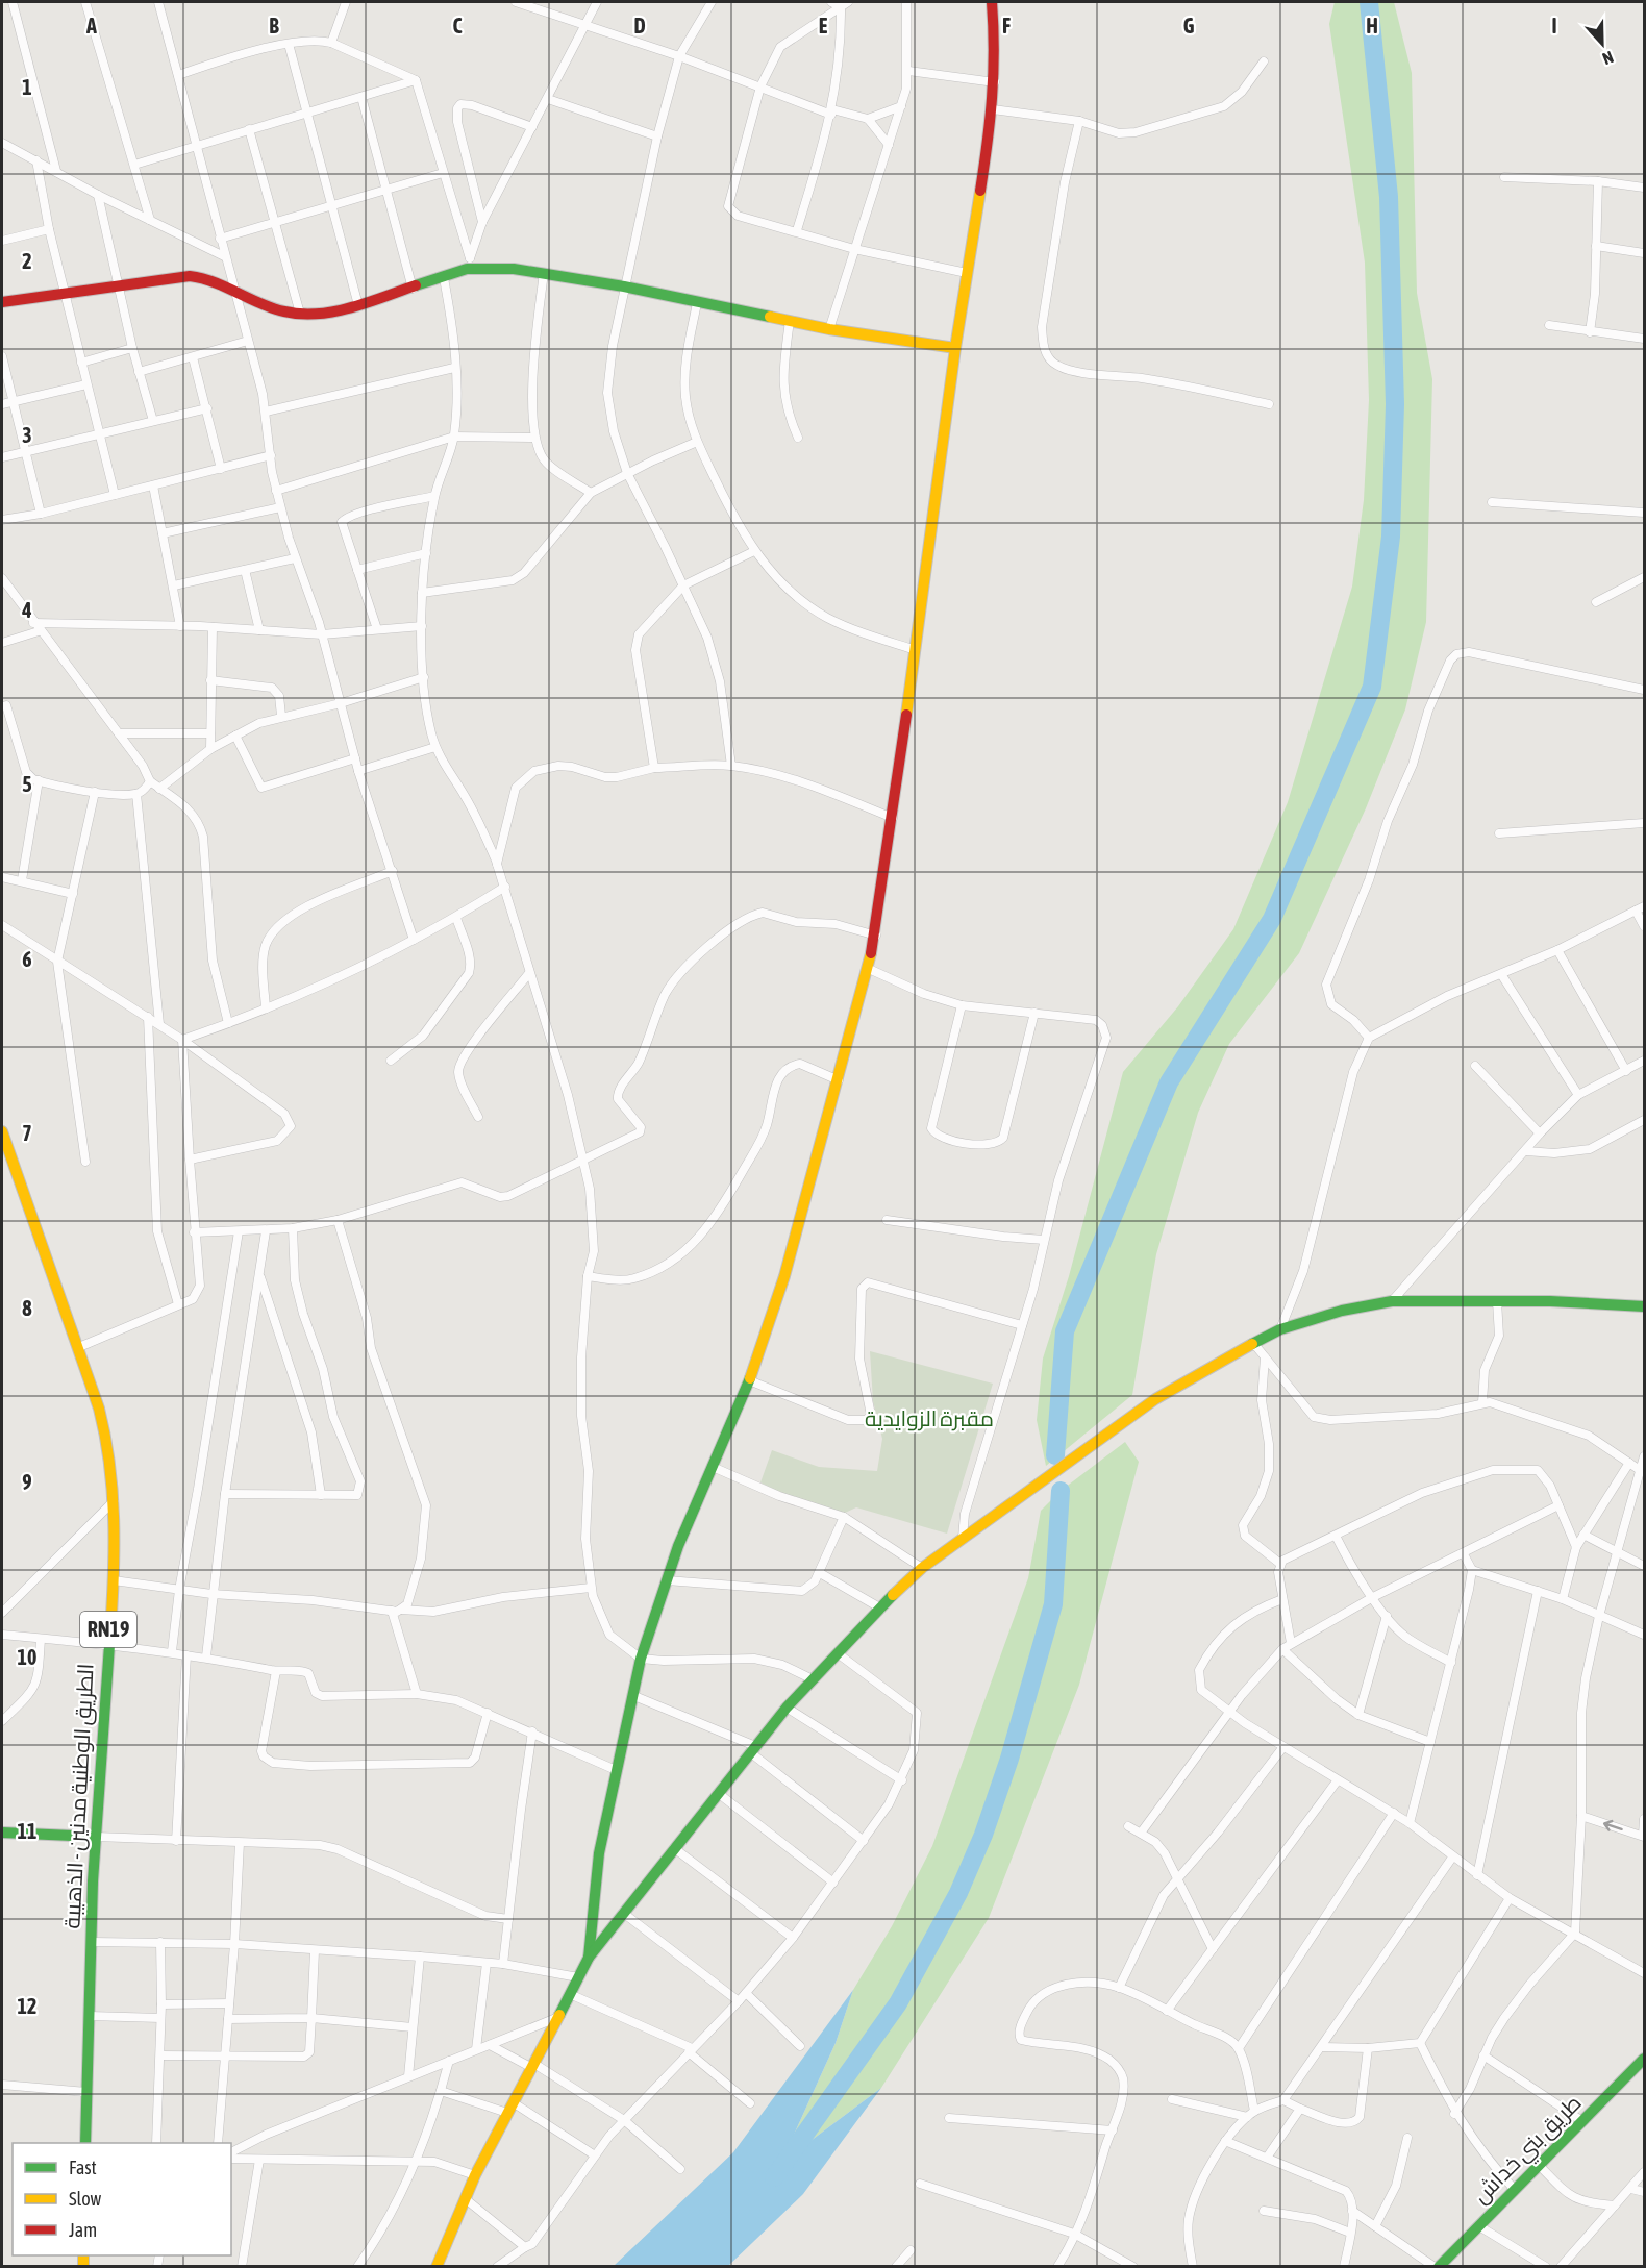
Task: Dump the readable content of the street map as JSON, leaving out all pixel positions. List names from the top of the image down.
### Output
{
  "streets": {
    "street": ["RN19", "الطريق الوطنية مدنين - الذهيبة", "طريق بني خداش"]
  },
  "parks": ["مقبرة الزوايدية"],
  "legend": ["Fast", "Slow", "Jam"],
  "north": "bottom",
  "grid": {
    "columns": [
      "A",
      "B",
      "C",
      "D",
      "E",
      "F",
      "G",
      "H",
      "I"
    ],
    "rows": [
      "1",
      "2",
      "3",
      "4",
      "5",
      "6",
      "7",
      "8",
      "9",
      "10",
      "11",
      "12"
    ]
  }
}
